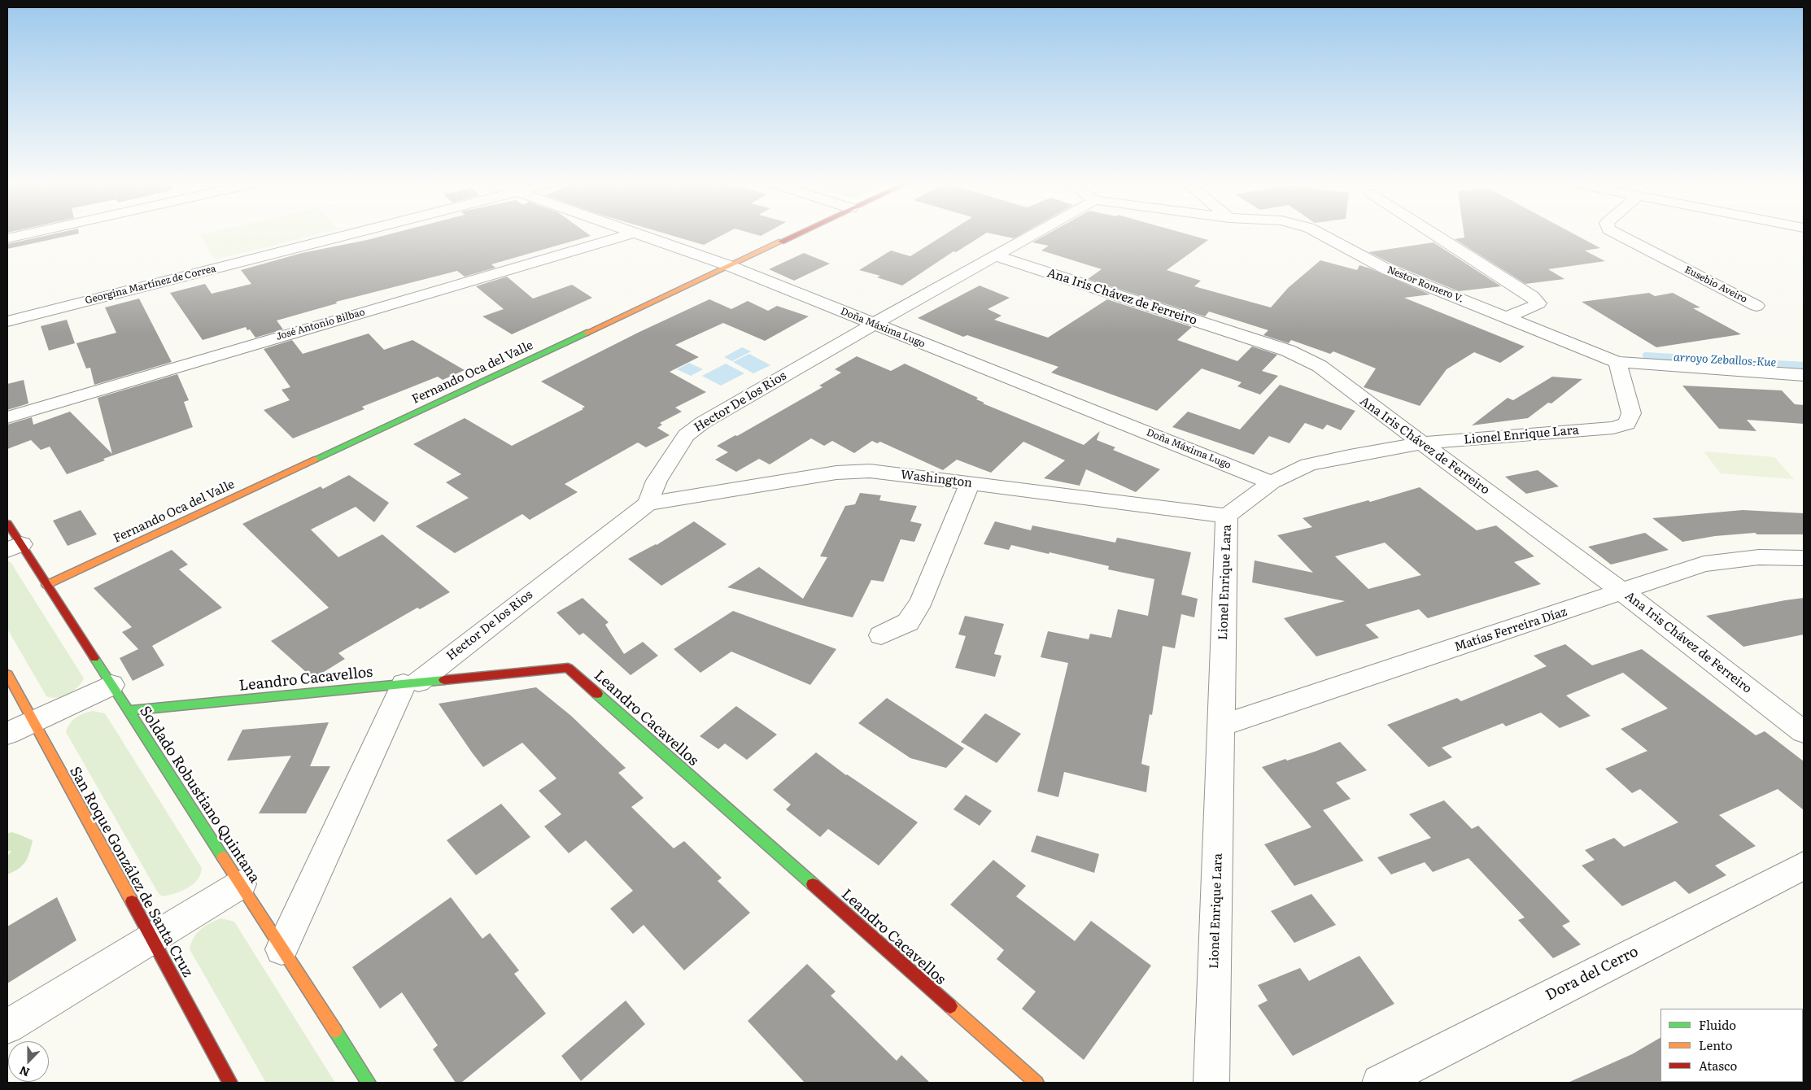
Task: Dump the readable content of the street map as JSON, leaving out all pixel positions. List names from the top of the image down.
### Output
{
  "streets": {
    "street": [
      "Georgina Martínez de Correa",
      "Nestor Romero V.",
      "Eusebio Aveiro",
      "Ana Iris Chávez de Ferreiro",
      "José Antonio Bilbao",
      "Doña Máxima Lugo",
      "Fernando Oca del Valle",
      "Hector De los Rios",
      "Lionel Enrique Lara",
      "Washington",
      "Matías Ferreira Díaz",
      "Leandro Cacavellos",
      "Soldado Robustiano Quintana",
      "San Roque González de Santa Cruz",
      "Dora del Cerro"
    ]
  },
  "crossings": [
    ["Nestor Romero V.", "Lionel Enrique Lara"],
    ["Ana Iris Chávez de Ferreiro", "Hector De los Rios"],
    ["Ana Iris Chávez de Ferreiro", "Lionel Enrique Lara"],
    ["Ana Iris Chávez de Ferreiro", "Matías Ferreira Díaz"],
    ["Doña Máxima Lugo", "Fernando Oca del Valle"],
    ["Doña Máxima Lugo", "Hector De los Rios"],
    ["Doña Máxima Lugo", "Lionel Enrique Lara"],
    ["Fernando Oca del Valle", "Soldado Robustiano Quintana"],
    ["Hector De los Rios", "Washington"],
    ["Hector De los Rios", "Leandro Cacavellos"],
    ["Hector De los Rios", "Soldado Robustiano Quintana"],
    ["Lionel Enrique Lara", "Washington"],
    ["Lionel Enrique Lara", "Matías Ferreira Díaz"],
    ["Leandro Cacavellos", "Soldado Robustiano Quintana"]
  ],
  "water": ["arroyo Zeballos-Kue"],
  "legend": ["Fluido", "Lento", "Atasco"],
  "north": "bottom"
}
